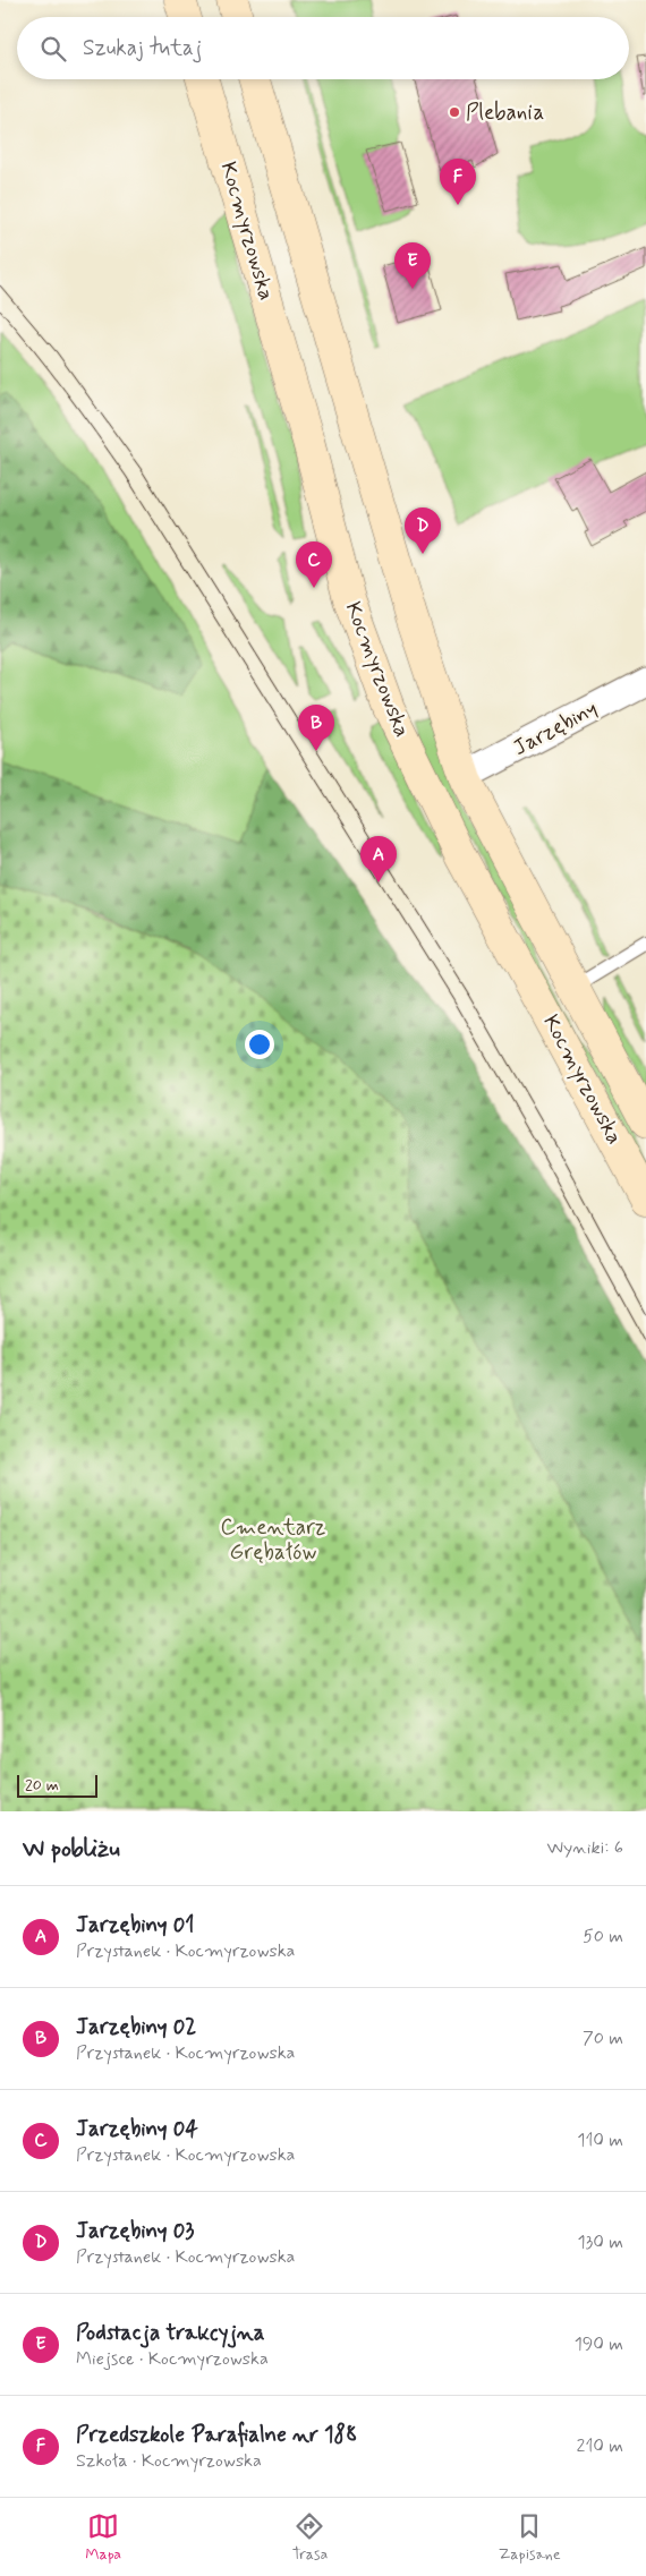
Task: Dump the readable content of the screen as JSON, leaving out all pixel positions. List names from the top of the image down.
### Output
{
  "streets": {
    "main road": ["Kocmyrzowska"],
    "street": ["Jarzębiny"]
  },
  "crossings": [
    ["Kocmyrzowska", "Jarzębiny"]
  ],
  "parks": ["Cmentarz Grębałów"],
  "places": ["Plebania"],
  "scale_bar": "20 m",
  "page": {
    "search": "Szukaj tutaj",
    "pins": [
      "F",
      "E",
      "D",
      "C",
      "B",
      "A"
    ],
    "scale": "20 m",
    "heading": ["W pobliżu", "Wyniki: 6"],
    "list": [
      {
        "mark": "A",
        "name": "Jarzębiny 01",
        "note": "Przystanek · Kocmyrzowska",
        "value": "50 m"
      },
      {
        "mark": "B",
        "name": "Jarzębiny 02",
        "note": "Przystanek · Kocmyrzowska",
        "value": "70 m"
      },
      {
        "mark": "C",
        "name": "Jarzębiny 04",
        "note": "Przystanek · Kocmyrzowska",
        "value": "110 m"
      },
      {
        "mark": "D",
        "name": "Jarzębiny 03",
        "note": "Przystanek · Kocmyrzowska",
        "value": "130 m"
      },
      {
        "mark": "E",
        "name": "Podstacja trakcyjna",
        "note": "Miejsce · Kocmyrzowska",
        "value": "190 m"
      },
      {
        "mark": "F",
        "name": "Przedszkole Parafialne nr 188",
        "note": "Szkoła · Kocmyrzowska",
        "value": "210 m"
      }
    ],
    "nav": ["Mapa", "Trasa", "Zapisane"]
  }
}
